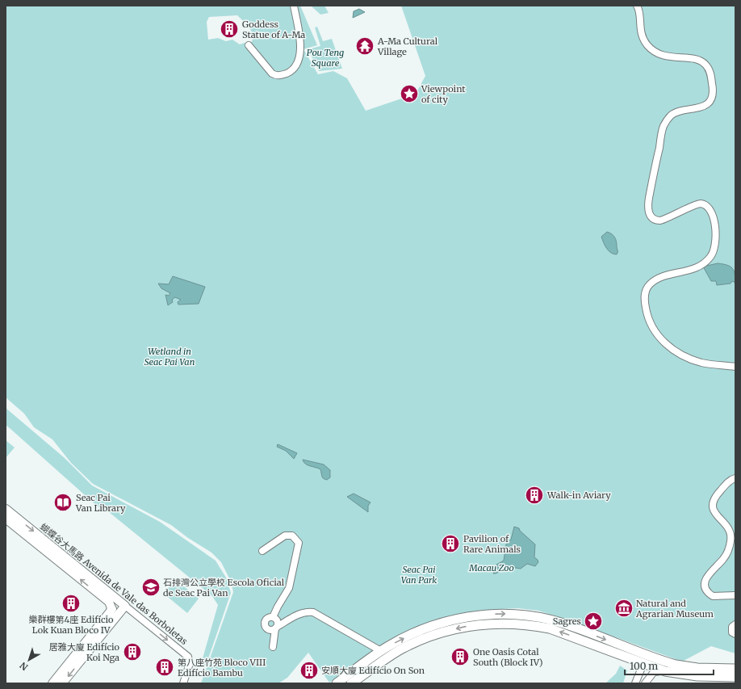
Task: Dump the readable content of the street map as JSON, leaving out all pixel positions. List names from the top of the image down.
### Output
{
  "streets": {
    "street": ["蝴蝶谷大馬路 Avenida de Vale das Borboletas"]
  },
  "parks": [
    "Pou Teng Square",
    "Wetland in Seac Pai Van",
    "Macau Zoo",
    "Seac Pai Van Park"
  ],
  "places": {
    "building": [
      "Goddess Statue of A-Ma",
      "Walk-in Aviary",
      "Pavilion of Rare Animals",
      "樂群樓第4座 Edifício Lok Kuan Bloco IV",
      "居雅大廈 Edifício Koi Nga",
      "One Oasis Cotal South (Block IV)",
      "第八座竹苑 Bloco VIII Edifício Bambu",
      "安順大廈 Edifício On Son"
    ],
    "temple": ["A-Ma Cultural Village"],
    "place": ["Viewpoint of city", "Sagres"],
    "library": ["Seac Pai Van Library"],
    "school or university": ["石排灣公立學校 Escola Oficial de Seac Pai Van"],
    "museum": ["Natural and Agrarian Museum"]
  },
  "scale_bar": "100 m",
  "north": "bottom left"
}
